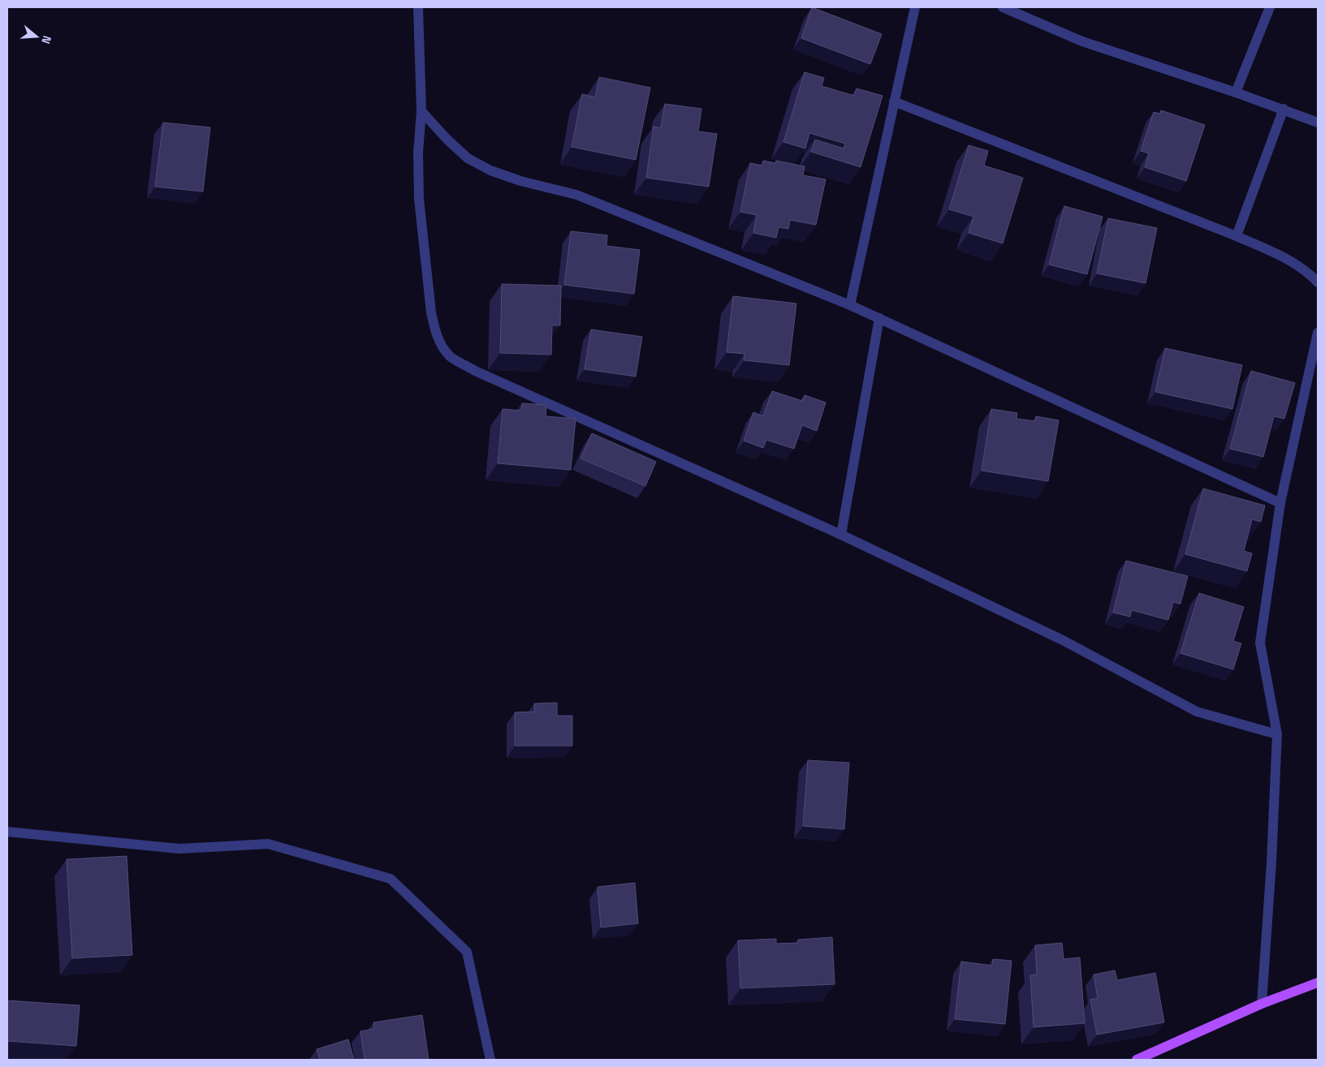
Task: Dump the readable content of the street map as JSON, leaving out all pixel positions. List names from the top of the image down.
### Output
{
  "north": "right"
}
